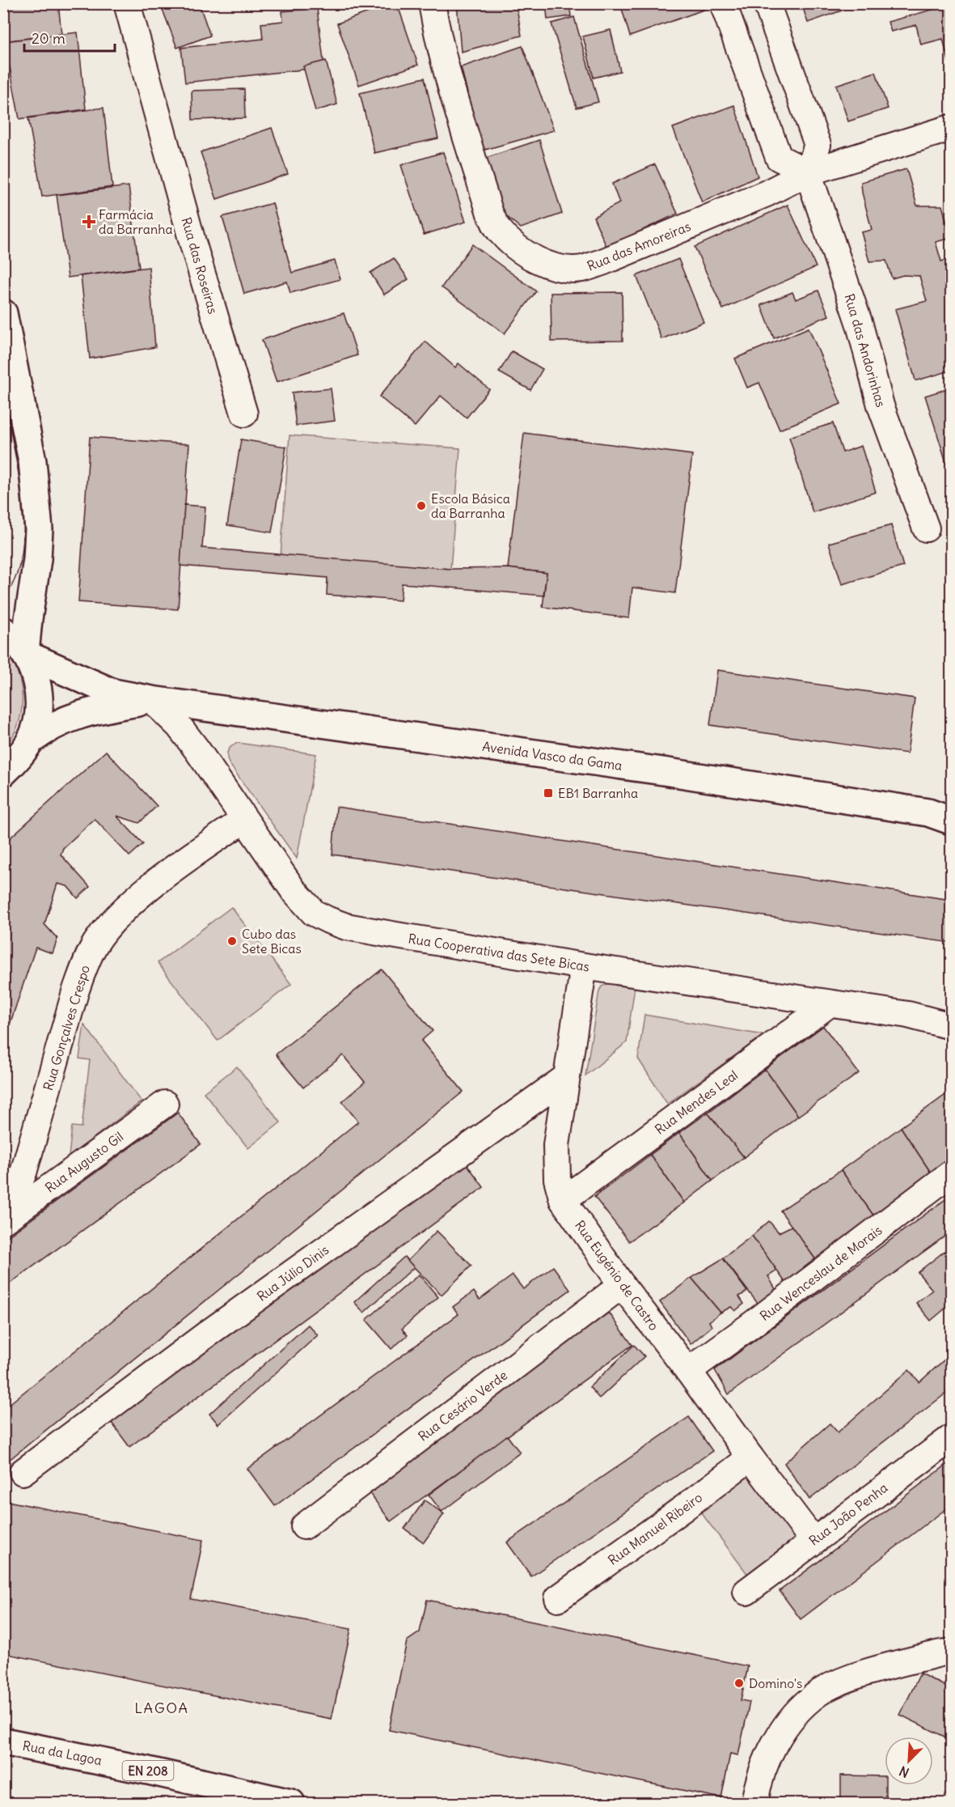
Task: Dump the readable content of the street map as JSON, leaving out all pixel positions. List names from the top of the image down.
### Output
{
  "streets": {
    "main road": ["Avenida Vasco da Gama", "Rua da Lagoa", "EN 208"],
    "street": [
      "Rua das Amoreiras",
      "Rua das Roseiras",
      "Rua das Andorinhas",
      "Rua Cooperativa das Sete Bicas",
      "Rua Gonçalves Crespo",
      "Rua Mendes Leal",
      "Rua Augusto Gil",
      "Rua Júlio Dinis",
      "Rua Wenceslau de Morais",
      "Rua Eugénio de Castro",
      "Rua Cesário Verde",
      "Rua João Penha",
      "Rua Manuel Ribeiro"
    ]
  },
  "crossings": [
    ["Rua das Amoreiras", "Rua das Andorinhas"],
    ["Avenida Vasco da Gama", "Rua Cooperativa das Sete Bicas"],
    ["Rua Cooperativa das Sete Bicas", "Rua Gonçalves Crespo"],
    ["Rua Cooperativa das Sete Bicas", "Rua Mendes Leal"],
    ["Rua Cooperativa das Sete Bicas", "Rua Eugénio de Castro"],
    ["Rua Mendes Leal", "Rua Eugénio de Castro"],
    ["Rua Júlio Dinis", "Rua Eugénio de Castro"],
    ["Rua Wenceslau de Morais", "Rua Eugénio de Castro"],
    ["Rua Eugénio de Castro", "Rua Cesário Verde"],
    ["Rua Eugénio de Castro", "Rua João Penha"],
    ["Rua Eugénio de Castro", "Rua Manuel Ribeiro"]
  ],
  "districts": ["LAGOA"],
  "places": {
    "health": ["Farmácia da Barranha"],
    "other": ["Escola Básica da Barranha", "Cubo das Sete Bicas", "Domino's"],
    "transit": ["EB1 Barranha"]
  },
  "scale_bar": "20 m",
  "north": "bottom left"
}
